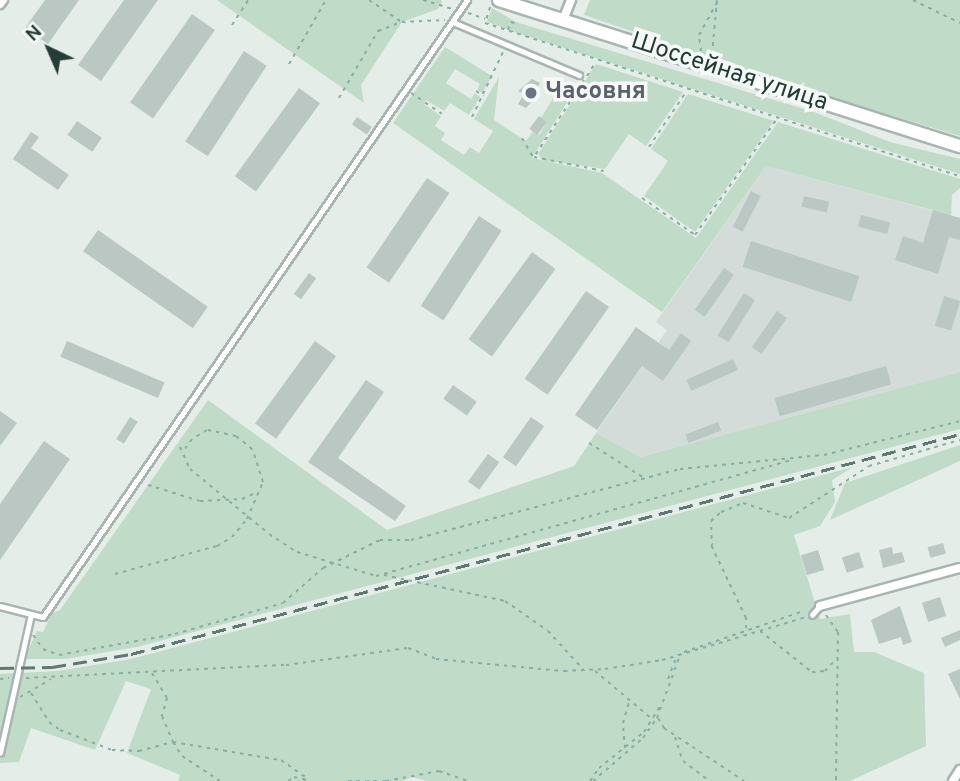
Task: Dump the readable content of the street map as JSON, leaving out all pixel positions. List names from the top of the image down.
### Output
{
  "streets": {
    "main road": ["Шоссейная улица"]
  },
  "places": ["Часовня"],
  "north": "top left"
}
